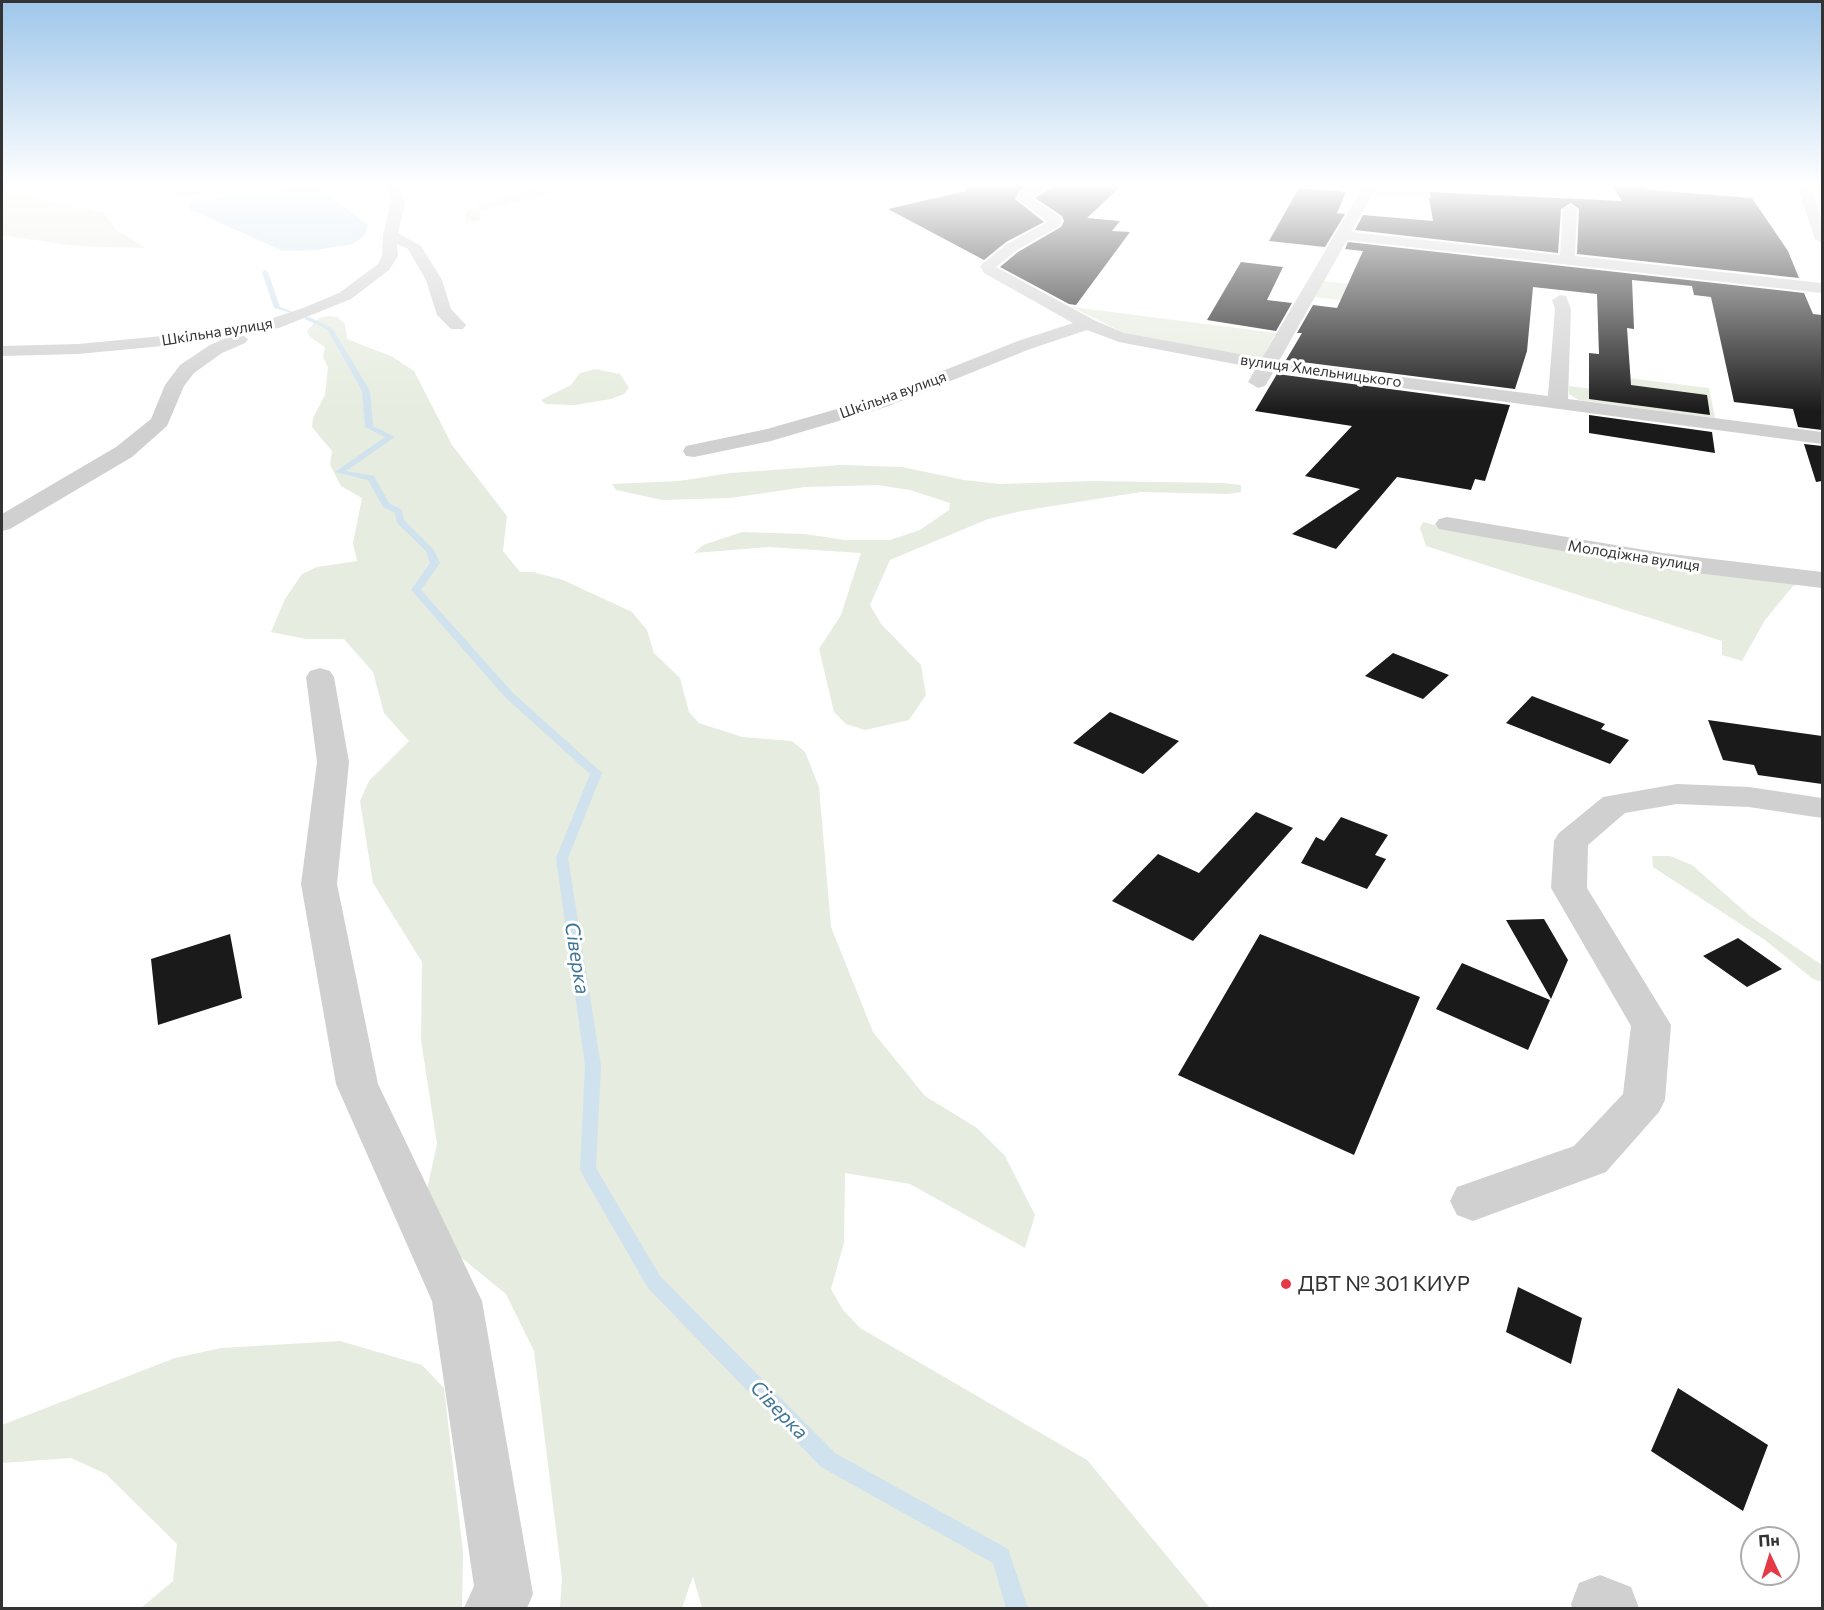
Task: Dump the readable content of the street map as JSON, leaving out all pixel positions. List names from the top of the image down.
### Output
{
  "streets": {
    "street": ["Шкільна вулиця", "вулиця Хмельницького", "Молодіжна вулиця"]
  },
  "crossings": [
    ["Шкільна вулиця", "вулиця Хмельницького"]
  ],
  "water": ["Сіверка"],
  "places": ["ДВТ № 301 КИУР"],
  "north": "top"
}
